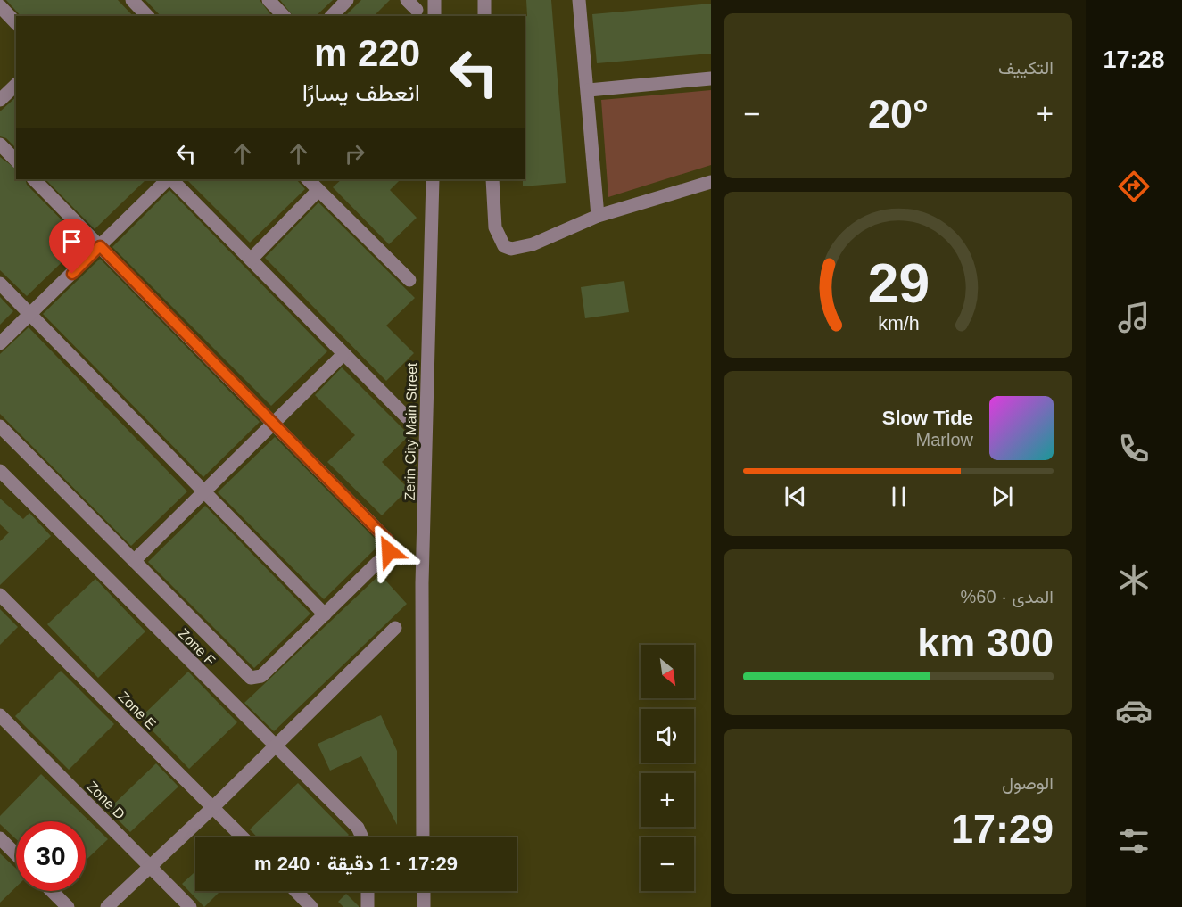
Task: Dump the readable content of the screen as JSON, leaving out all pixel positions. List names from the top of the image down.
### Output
{
  "streets": {
    "street": [
      "Zerin City Main Street",
      "Zone F",
      "Zone E",
      "Zone D"
    ]
  },
  "north": "bottom right",
  "page": {
    "tabs": "17:28",
    "tile": [
      "التكييف",
      ["المدى · 60%", "300 km"],
      ["الوصول", "17:29"]
    ],
    "turn": ["220 m", "انعطف يسارًا"],
    "heat": ["−", "20°", "+"],
    "song": ["Slow Tide", "Marlow"],
    "map_buttons": ["+", "−"],
    "limit": "30",
    "trip": "17:29 · 1 دقيقة · 240 m",
    "gauge": ["29", "km/h"]
  }
}
